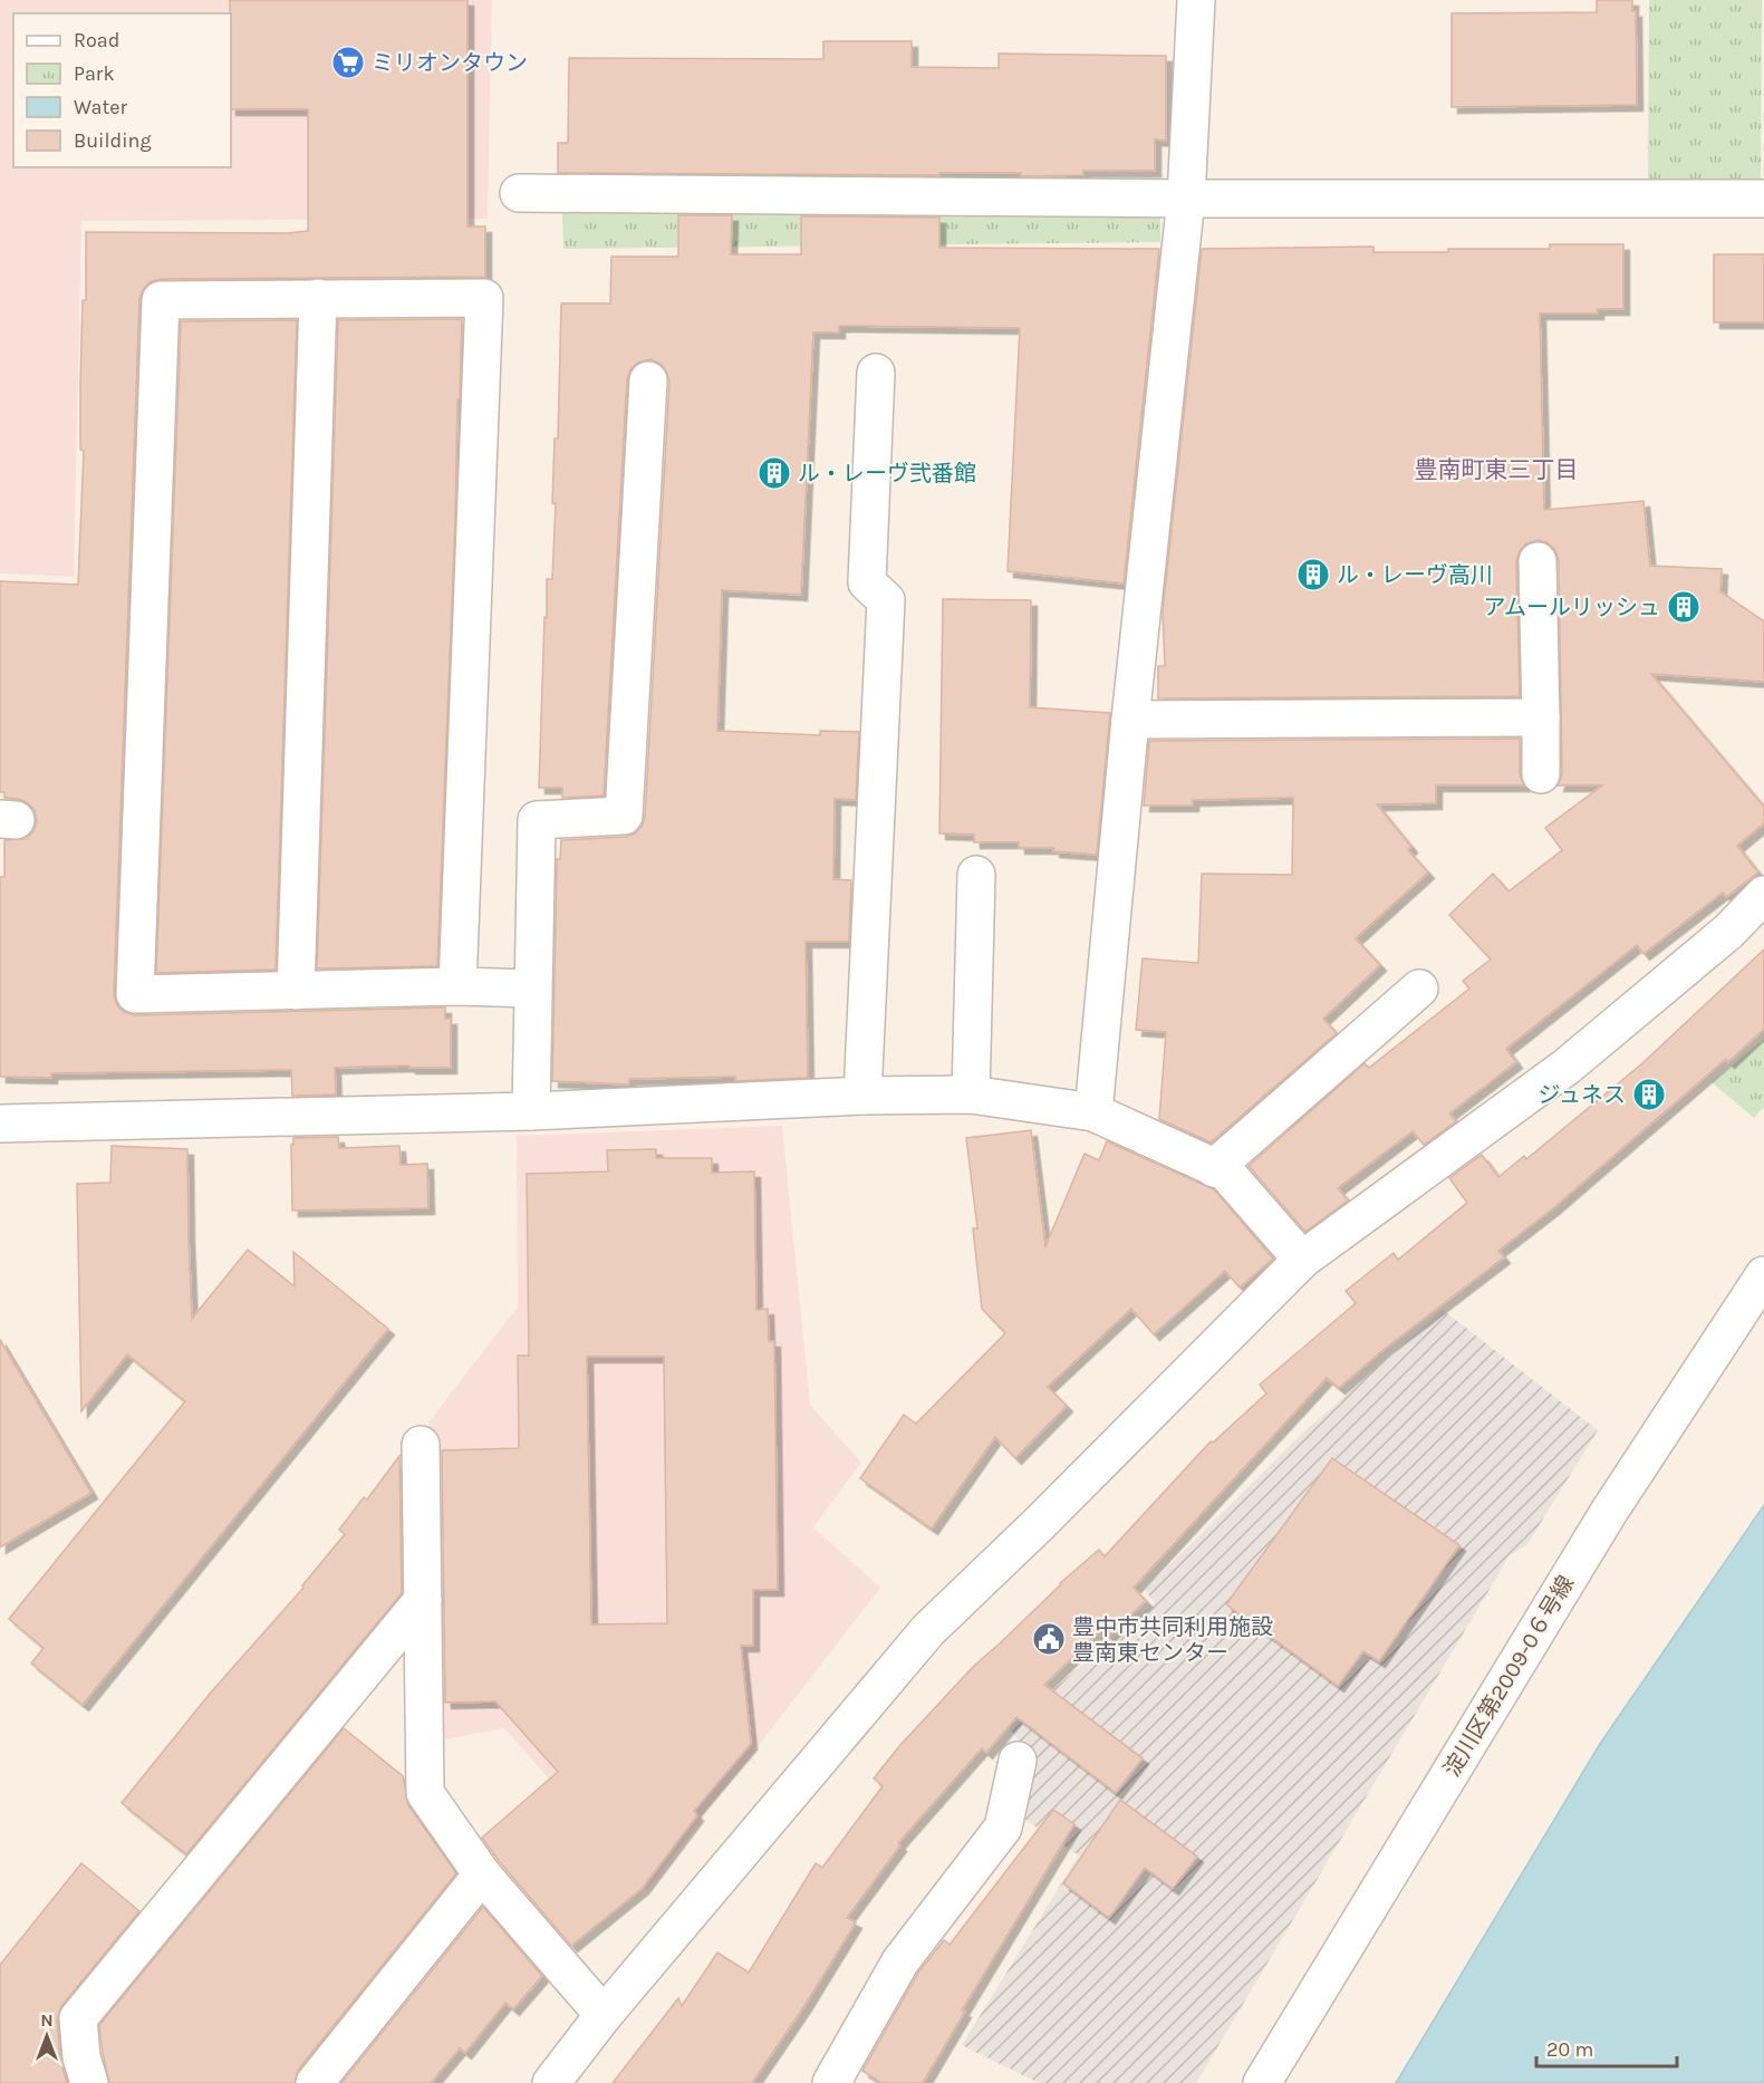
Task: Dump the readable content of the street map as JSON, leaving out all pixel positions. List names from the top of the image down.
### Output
{
  "streets": {
    "street": ["淀川区第2009-0６号線"]
  },
  "districts": ["豊南町東三丁目"],
  "places": {
    "supermarket": ["ミリオンタウン"],
    "building": [
      "ル・レーヴ弐番館",
      "ル・レーヴ高川",
      "アムールリッシュ",
      "ジュネス"
    ],
    "public building": ["豊中市共同利用施設 豊南東センター"]
  },
  "legend": [
    "Road",
    "Park",
    "Water",
    "Building"
  ],
  "scale_bar": "20 m",
  "north": "top"
}
